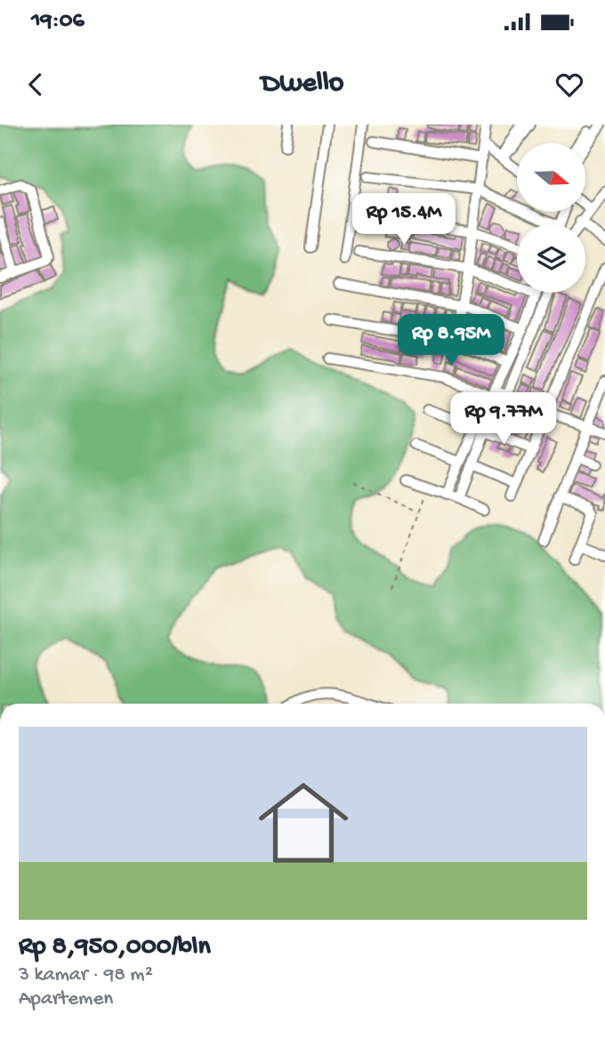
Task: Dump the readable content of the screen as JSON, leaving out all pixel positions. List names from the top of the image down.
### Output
{
  "north": "right",
  "page": {
    "status": "19:06",
    "header": "Dwello",
    "price": ["Rp 15.4M", "Rp 8.95M", "Rp 9.77M"],
    "list": [
      {
        "name": "Rp 8,950,000/bln",
        "note": "3 kamar · 98 m² · Apartemen"
      }
    ]
  }
}
